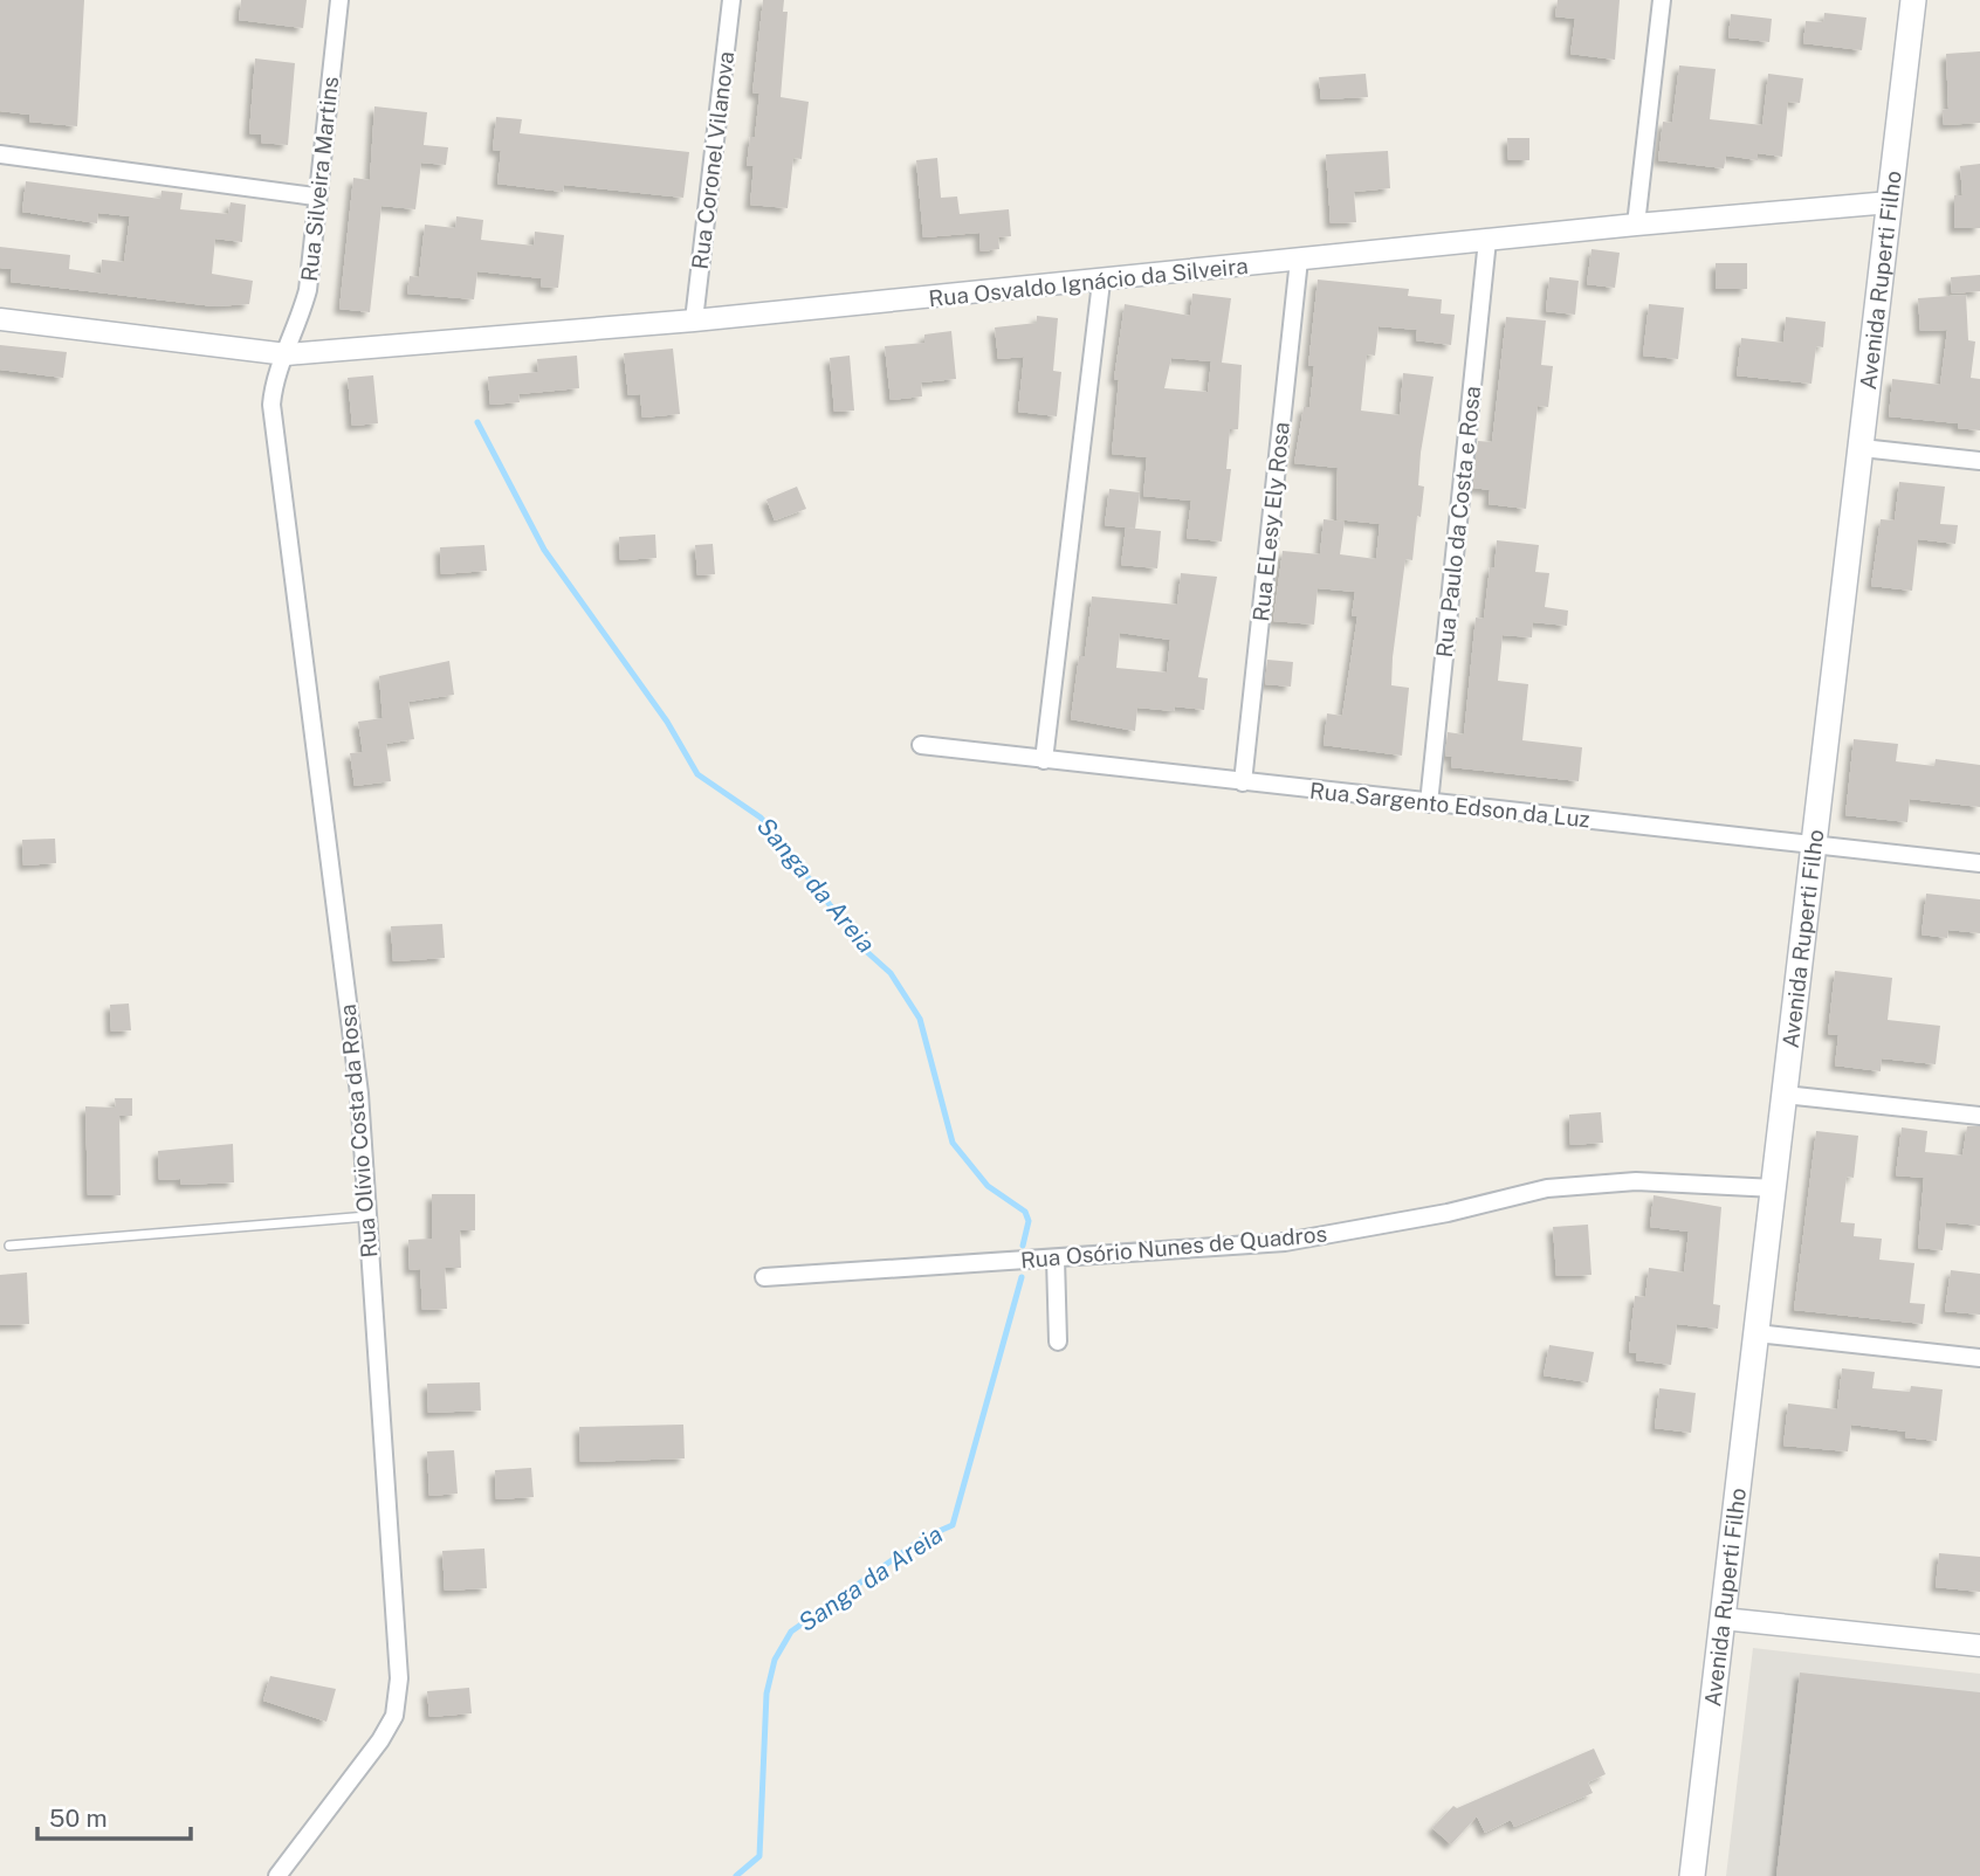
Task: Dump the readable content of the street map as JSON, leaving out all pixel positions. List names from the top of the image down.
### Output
{
  "streets": {
    "main road": ["Avenida Ruperti Filho"],
    "street": [
      "Rua Coronel Vilanova",
      "Rua Silveira Martins",
      "Rua Osvaldo Ignácio da Silveira",
      "Rua ELesy Ely Rosa",
      "Rua Paulo da Costa e Rosa",
      "Rua Sargento Edson da Luz",
      "Rua Olívio Costa da Rosa",
      "Rua Osório Nunes de Quadros"
    ]
  },
  "crossings": [
    ["Rua Coronel Vilanova", "Rua Osvaldo Ignácio da Silveira"],
    ["Rua Silveira Martins", "Rua Osvaldo Ignácio da Silveira"],
    ["Rua Silveira Martins", "Rua Olívio Costa da Rosa"],
    ["Avenida Ruperti Filho", "Rua Osvaldo Ignácio da Silveira"],
    ["Avenida Ruperti Filho", "Rua Sargento Edson da Luz"],
    ["Avenida Ruperti Filho", "Rua Osório Nunes de Quadros"],
    ["Rua Osvaldo Ignácio da Silveira", "Rua ELesy Ely Rosa"],
    ["Rua Osvaldo Ignácio da Silveira", "Rua Paulo da Costa e Rosa"],
    ["Rua Osvaldo Ignácio da Silveira", "Rua Olívio Costa da Rosa"],
    ["Rua ELesy Ely Rosa", "Rua Sargento Edson da Luz"],
    ["Rua Paulo da Costa e Rosa", "Rua Sargento Edson da Luz"]
  ],
  "water": ["Sanga da Areia"],
  "scale_bar": "50 m"
}
